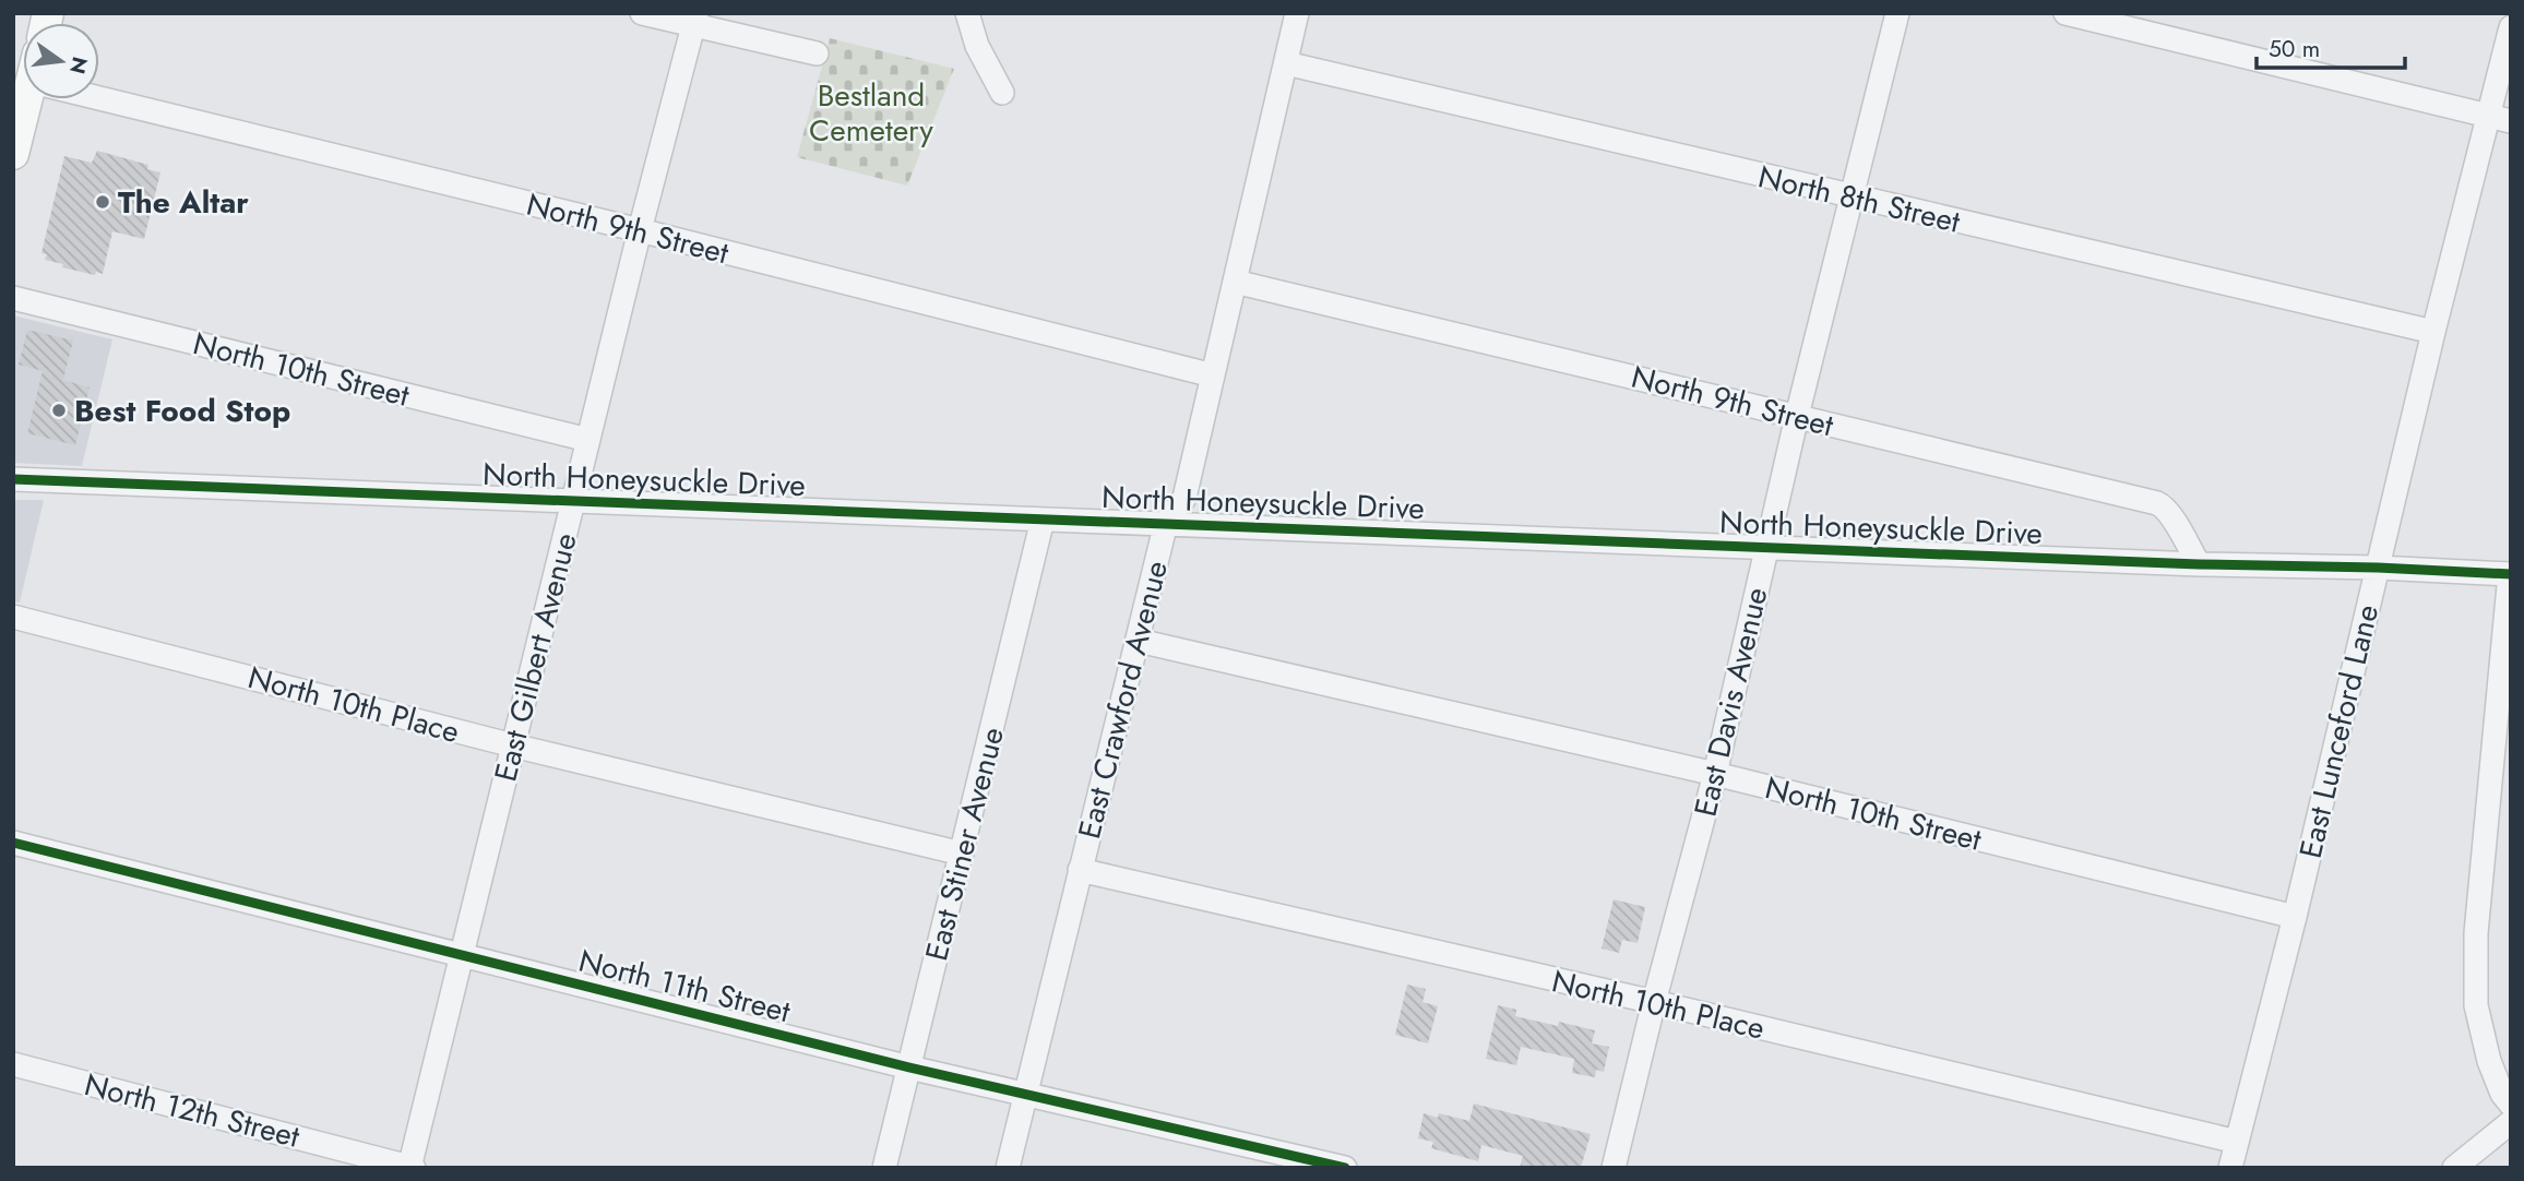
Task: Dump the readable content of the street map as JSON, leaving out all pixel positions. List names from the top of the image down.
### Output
{
  "streets": {
    "street": [
      "North 8th Street",
      "North 9th Street",
      "North 10th Street",
      "North Honeysuckle Drive",
      "East Gilbert Avenue",
      "East Crawford Avenue",
      "East Davis Avenue",
      "North 10th Place",
      "East Lunceford Lane",
      "East Stiner Avenue",
      "North 11th Street",
      "North 12th Street"
    ]
  },
  "crossings": [
    ["North 8th Street", "East Crawford Avenue"],
    ["North 8th Street", "East Davis Avenue"],
    ["North 8th Street", "East Lunceford Lane"],
    ["North 9th Street", "North Honeysuckle Drive"],
    ["North 9th Street", "East Gilbert Avenue"],
    ["North 9th Street", "East Crawford Avenue"],
    ["North 9th Street", "East Davis Avenue"],
    ["North 10th Street", "East Gilbert Avenue"],
    ["North 10th Street", "East Crawford Avenue"],
    ["North 10th Street", "East Davis Avenue"],
    ["North 10th Street", "East Lunceford Lane"],
    ["North Honeysuckle Drive", "East Gilbert Avenue"],
    ["North Honeysuckle Drive", "East Crawford Avenue"],
    ["North Honeysuckle Drive", "East Davis Avenue"],
    ["North Honeysuckle Drive", "East Lunceford Lane"],
    ["North Honeysuckle Drive", "East Stiner Avenue"],
    ["East Gilbert Avenue", "North 10th Place"],
    ["East Gilbert Avenue", "North 11th Street"],
    ["East Gilbert Avenue", "North 12th Street"],
    ["East Crawford Avenue", "North 10th Place"],
    ["East Crawford Avenue", "North 11th Street"],
    ["East Davis Avenue", "North 10th Place"],
    ["North 10th Place", "East Lunceford Lane"],
    ["North 10th Place", "East Stiner Avenue"],
    ["East Stiner Avenue", "North 11th Street"]
  ],
  "parks": ["Bestland Cemetery"],
  "places": ["The Altar", "Best Food Stop"],
  "scale_bar": "50 m",
  "north": "right"
}
